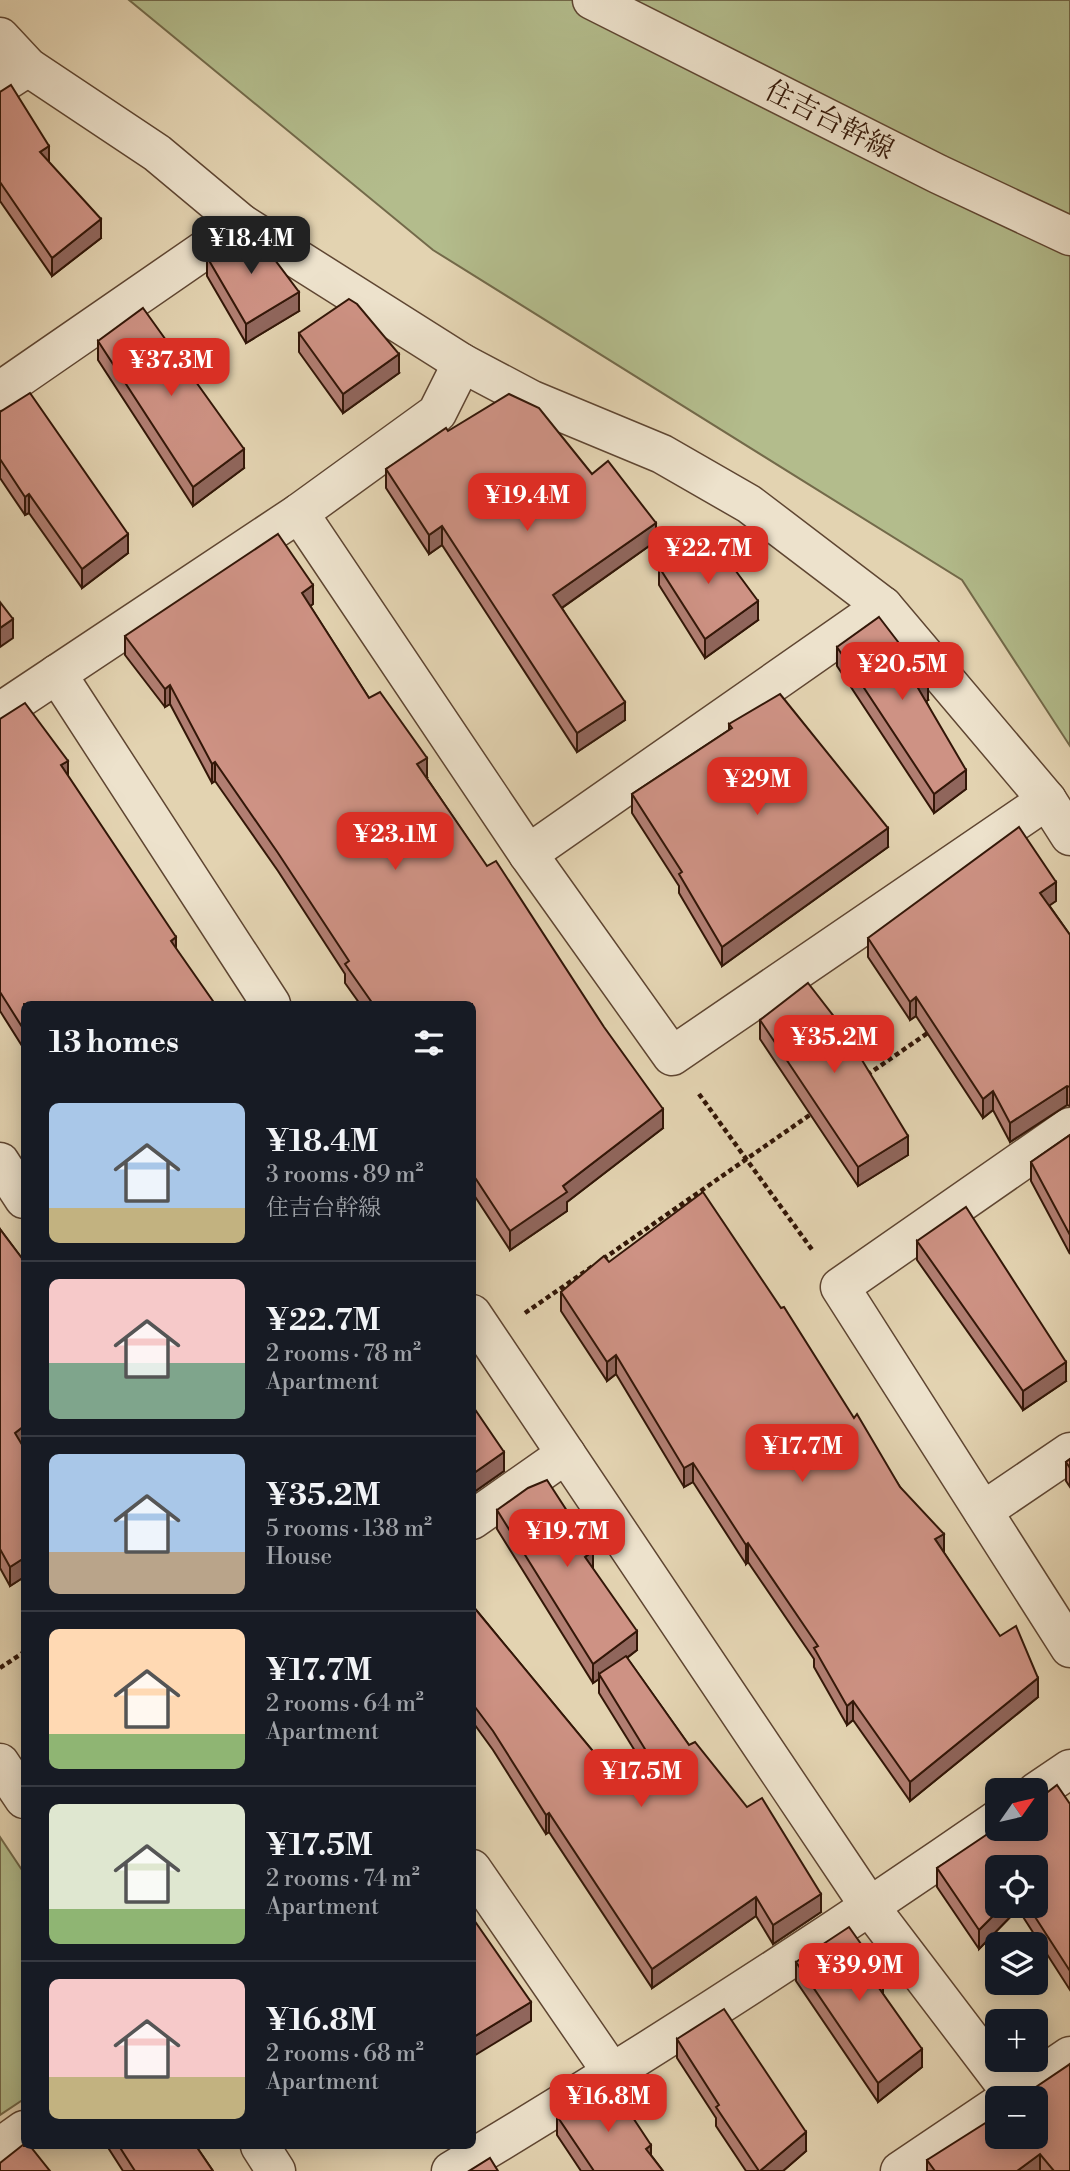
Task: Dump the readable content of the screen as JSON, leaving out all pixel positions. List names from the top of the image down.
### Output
{
  "streets": {
    "street": ["住吉台幹線"]
  },
  "north": "top right",
  "page": {
    "price": [
      "¥18.4M",
      "¥37.3M",
      "¥19.4M",
      "¥22.7M",
      "¥20.5M",
      "¥29M",
      "¥23.1M",
      "¥35.2M",
      "¥17.7M",
      "¥19.7M",
      "¥17.5M",
      "¥39.9M",
      "¥16.8M"
    ],
    "heading": "13 homes",
    "list": [
      {
        "name": "¥18.4M",
        "note": "3 rooms · 89 m² · 住吉台幹線"
      },
      {
        "name": "¥22.7M",
        "note": "2 rooms · 78 m² · Apartment"
      },
      {
        "name": "¥35.2M",
        "note": "5 rooms · 138 m² · House"
      },
      {
        "name": "¥17.7M",
        "note": "2 rooms · 64 m² · Apartment"
      },
      {
        "name": "¥17.5M",
        "note": "2 rooms · 74 m² · Apartment"
      },
      {
        "name": "¥16.8M",
        "note": "2 rooms · 68 m² · Apartment"
      }
    ],
    "map_buttons": ["+", "−"]
  }
}
